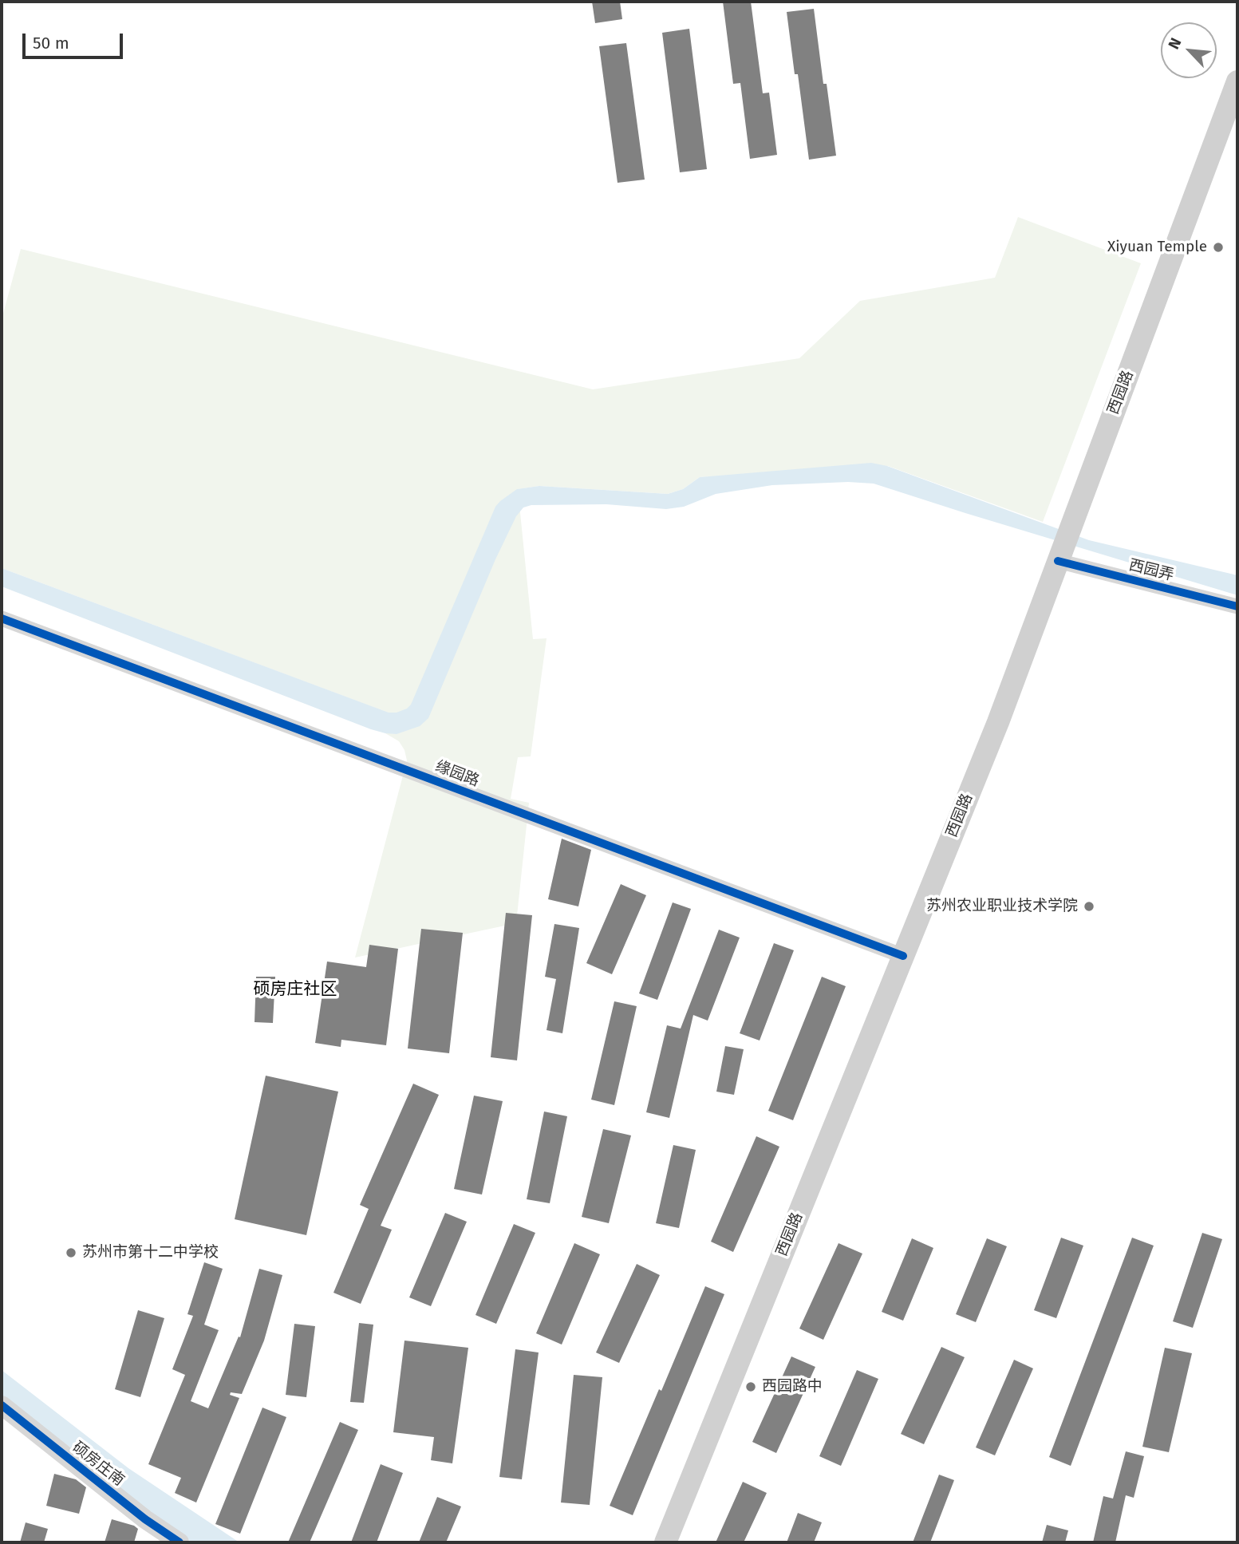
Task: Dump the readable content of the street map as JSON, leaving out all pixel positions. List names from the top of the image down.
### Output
{
  "streets": {
    "main road": ["西园路"],
    "street": ["西园弄", "缘园路", "硕房庄南"]
  },
  "crossings": [
    ["西园路", "西园弄"],
    ["西园路", "缘园路"]
  ],
  "districts": ["硕房庄社区"],
  "places": [
    "Xiyuan Temple",
    "苏州农业职业技术学院",
    "苏州市第十二中学校",
    "西园路中"
  ],
  "scale_bar": "50 m",
  "north": "top left"
}
